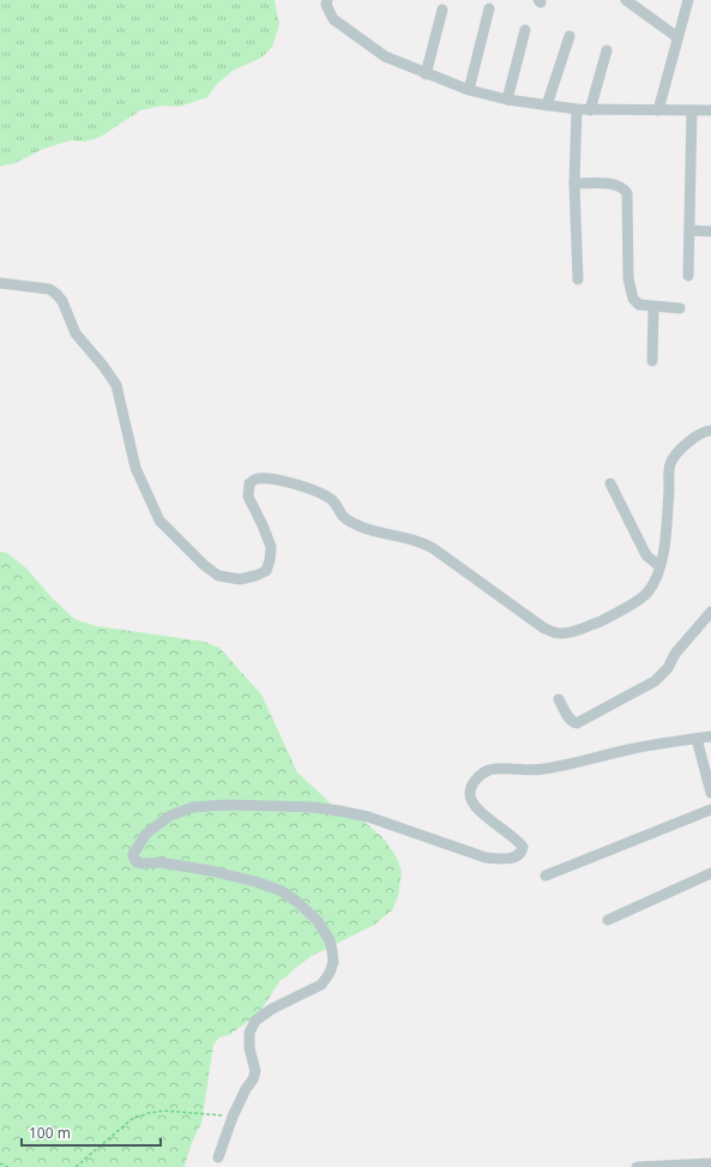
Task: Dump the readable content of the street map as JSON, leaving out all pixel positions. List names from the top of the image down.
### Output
{
  "scale_bar": "100 m"
}
